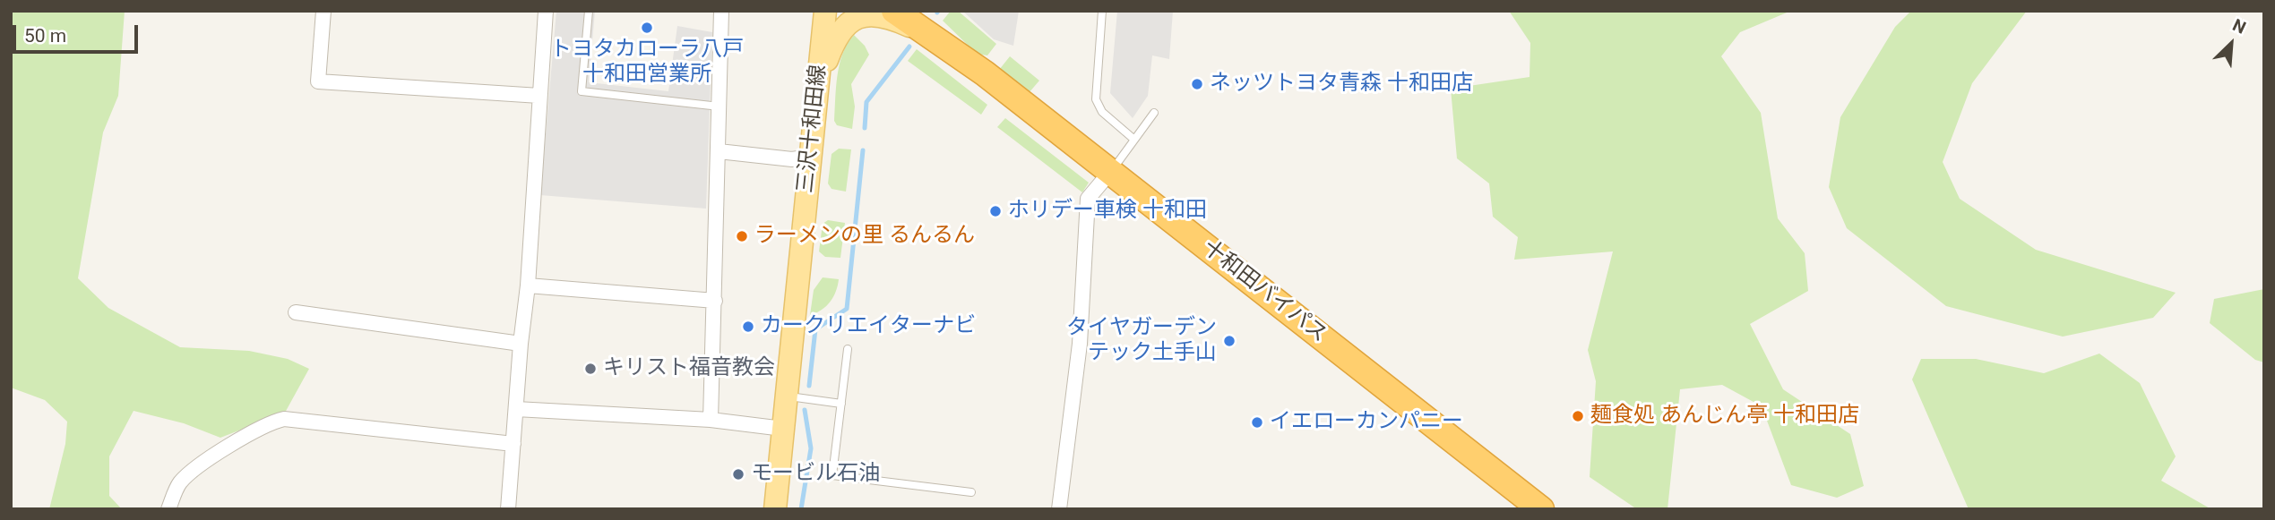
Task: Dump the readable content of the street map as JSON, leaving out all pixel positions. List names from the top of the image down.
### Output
{
  "streets": {
    "highway": ["十和田バイパス"],
    "main road": ["三沢十和田線"]
  },
  "places": [
    "トヨタカローラ八戸 十和田営業所",
    "ネッツトヨタ青森 十和田店",
    "ホリデー車検 十和田",
    "ラーメンの里 るんるん",
    "カークリエイターナビ",
    "タイヤガーデン テック土手山",
    "キリスト福音教会",
    "麺食処 あんじん亭 十和田店",
    "イエローカンパニー",
    "モービル石油"
  ],
  "scale_bar": "50 m",
  "north": "top right"
}
